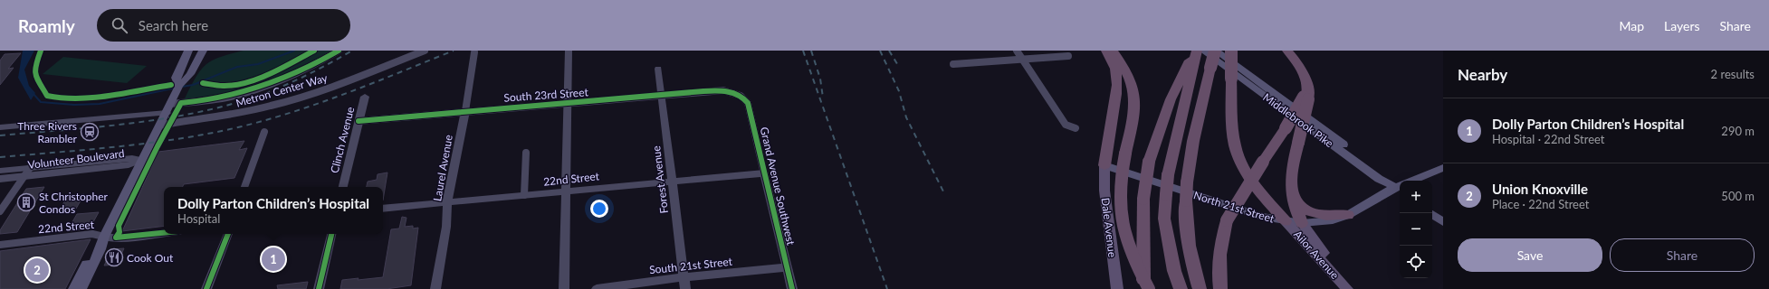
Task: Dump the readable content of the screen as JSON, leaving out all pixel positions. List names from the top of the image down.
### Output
{
  "streets": {
    "main road": [
      "Middlebrook Pike",
      "North 21st Street",
      "Dale Avenue",
      "Ailor Avenue"
    ],
    "street": [
      "Metron Center Way",
      "South 23rd Street",
      "Clinch Avenue",
      "Volunteer Boulevard",
      "Laurel Avenue",
      "22nd Street",
      "Forest Avenue",
      "Grand Avenue Southwest",
      "South 21st Street"
    ]
  },
  "crossings": [
    ["South 23rd Street", "Clinch Avenue"],
    ["South 23rd Street", "Laurel Avenue"],
    ["South 23rd Street", "Forest Avenue"],
    ["South 23rd Street", "Grand Avenue Southwest"],
    ["Laurel Avenue", "22nd Street"],
    ["22nd Street", "Forest Avenue"],
    ["22nd Street", "Grand Avenue Southwest"],
    ["Forest Avenue", "South 21st Street"],
    ["Grand Avenue Southwest", "South 21st Street"],
    ["North 21st Street", "Dale Avenue"],
    ["North 21st Street", "Ailor Avenue"]
  ],
  "places": {
    "station": ["Three Rivers Rambler"],
    "building": ["St Christopher Condos"],
    "restaurant": ["Cook Out"]
  },
  "page": {
    "header": "Roamly",
    "search": "Search here",
    "nav": ["Map", "Layers", "Share"],
    "heading": ["Nearby", "2 results"],
    "list": [
      {
        "mark": "1",
        "name": "Dolly Parton Children’s Hospital",
        "note": "Hospital · 22nd Street",
        "value": "290 m"
      },
      {
        "mark": "2",
        "name": "Union Knoxville",
        "note": "Place · 22nd Street",
        "value": "500 m"
      }
    ],
    "map_buttons": ["+", "−"],
    "popup": ["Dolly Parton Children’s Hospital", "Hospital"],
    "buttons": ["Save", "Share"],
    "pins": ["1", "2"]
  }
}
